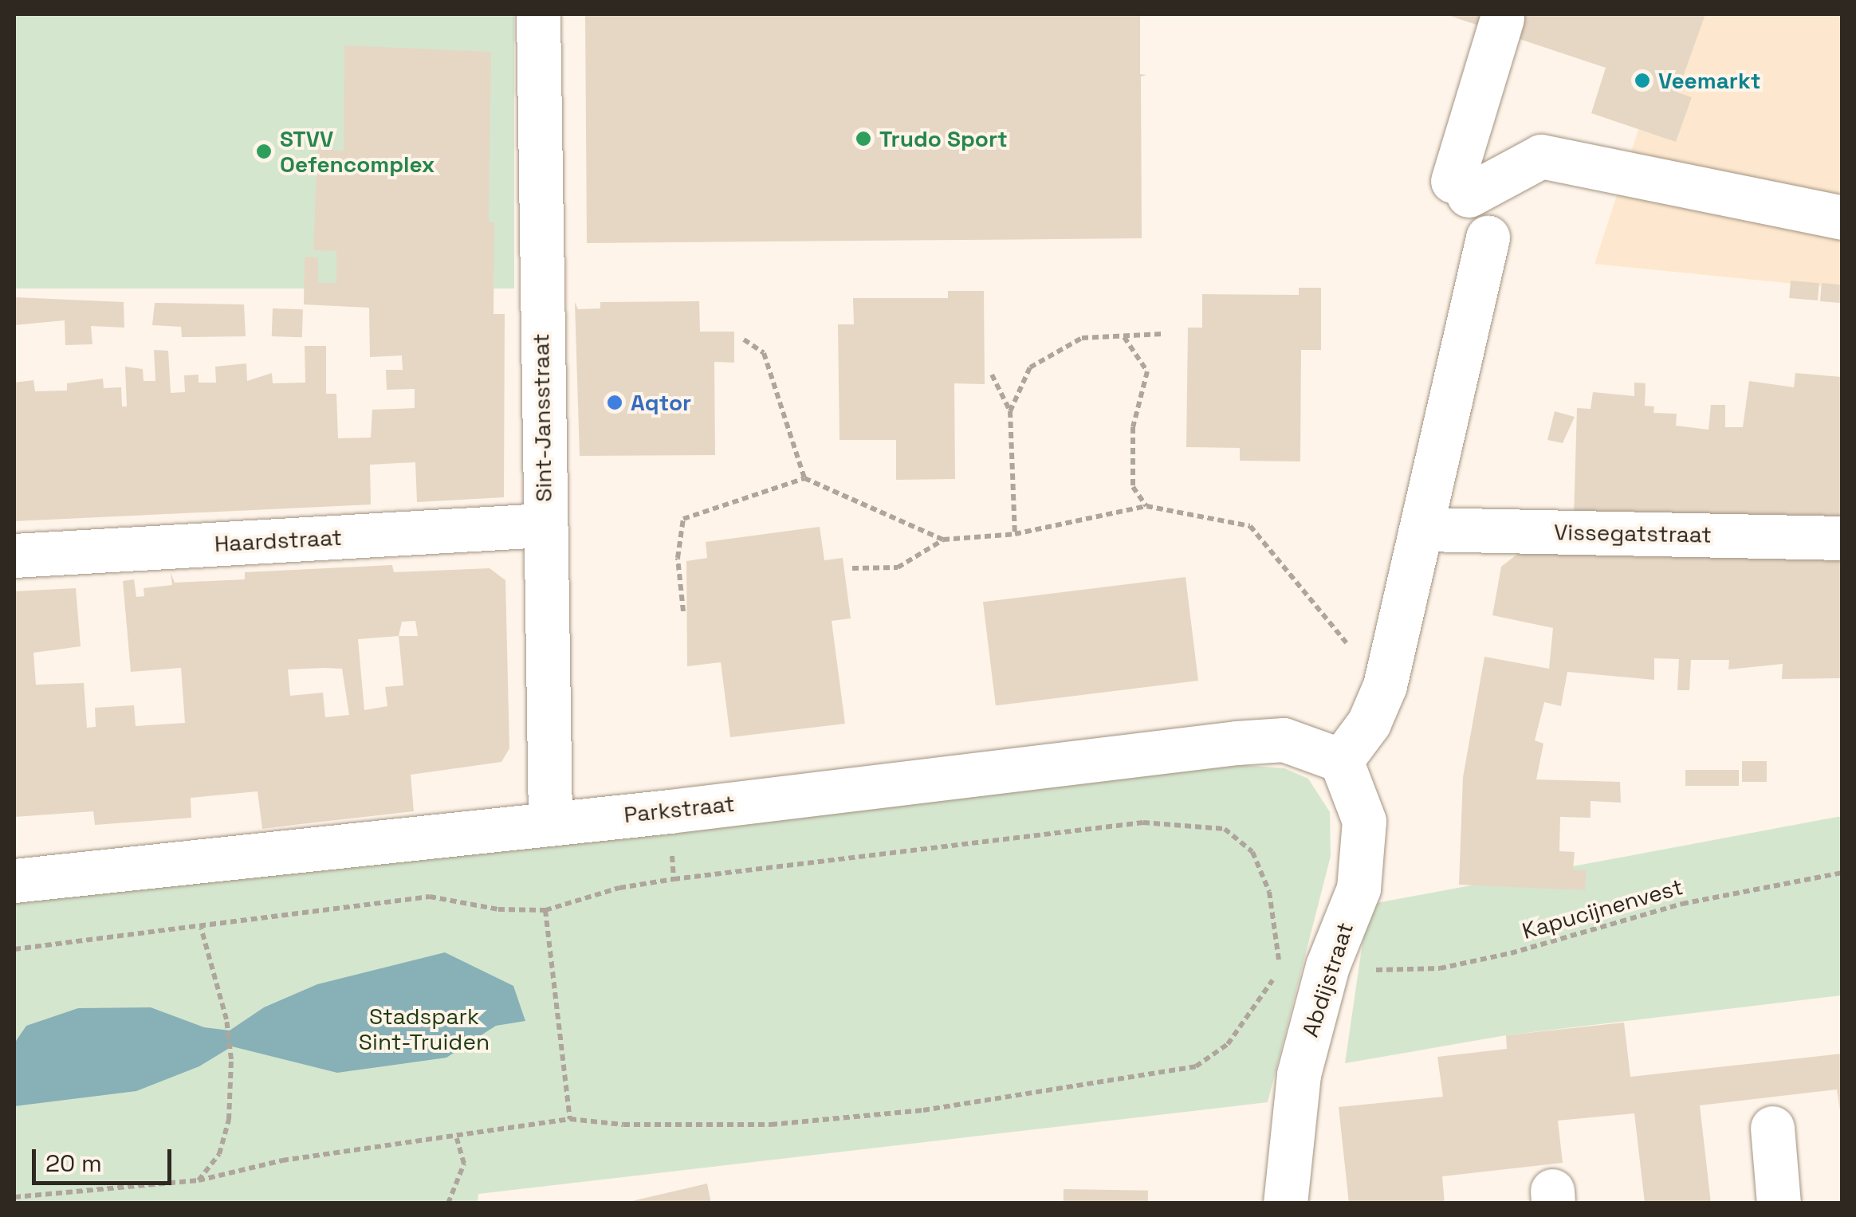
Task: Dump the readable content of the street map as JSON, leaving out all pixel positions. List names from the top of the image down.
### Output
{
  "streets": {
    "street": [
      "Sint-Jansstraat",
      "Vissegatstraat",
      "Haardstraat",
      "Parkstraat",
      "Abdijstraat"
    ],
    "path": ["Kapucijnenvest"]
  },
  "crossings": [
    ["Sint-Jansstraat", "Haardstraat"],
    ["Sint-Jansstraat", "Parkstraat"],
    ["Parkstraat", "Abdijstraat"]
  ],
  "parks": ["Stadspark Sint-Truiden"],
  "places": [
    "Veemarkt",
    "Trudo Sport",
    "STVV Oefencomplex",
    "Aqtor"
  ],
  "scale_bar": "20 m"
}
